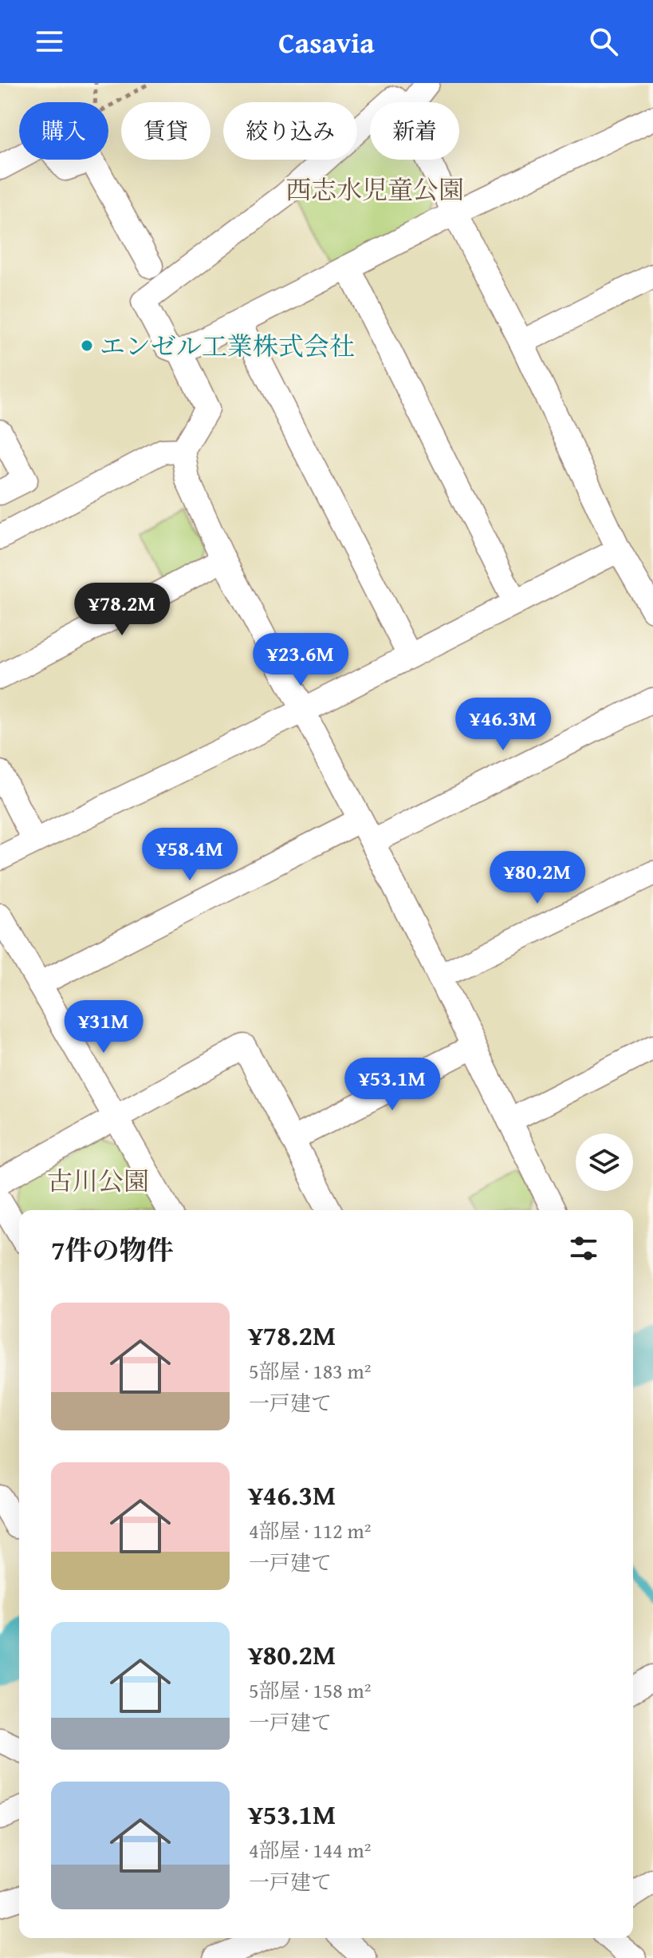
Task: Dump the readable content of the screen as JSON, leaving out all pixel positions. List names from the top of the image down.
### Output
{
  "parks": ["西志水児童公園", "古川公園"],
  "places": ["エンゼル工業株式会社"],
  "page": {
    "header": "Casavia",
    "chip": [
      "購入",
      "賃貸",
      "絞り込み",
      "新着"
    ],
    "price": [
      "¥78.2M",
      "¥23.6M",
      "¥46.3M",
      "¥58.4M",
      "¥80.2M",
      "¥31M",
      "¥53.1M"
    ],
    "heading": "7件の物件",
    "list": [
      {
        "name": "¥78.2M",
        "note": "5部屋 · 183 m² · 一戸建て"
      },
      {
        "name": "¥46.3M",
        "note": "4部屋 · 112 m² · 一戸建て"
      },
      {
        "name": "¥80.2M",
        "note": "5部屋 · 158 m² · 一戸建て"
      },
      {
        "name": "¥53.1M",
        "note": "4部屋 · 144 m² · 一戸建て"
      }
    ]
  }
}
